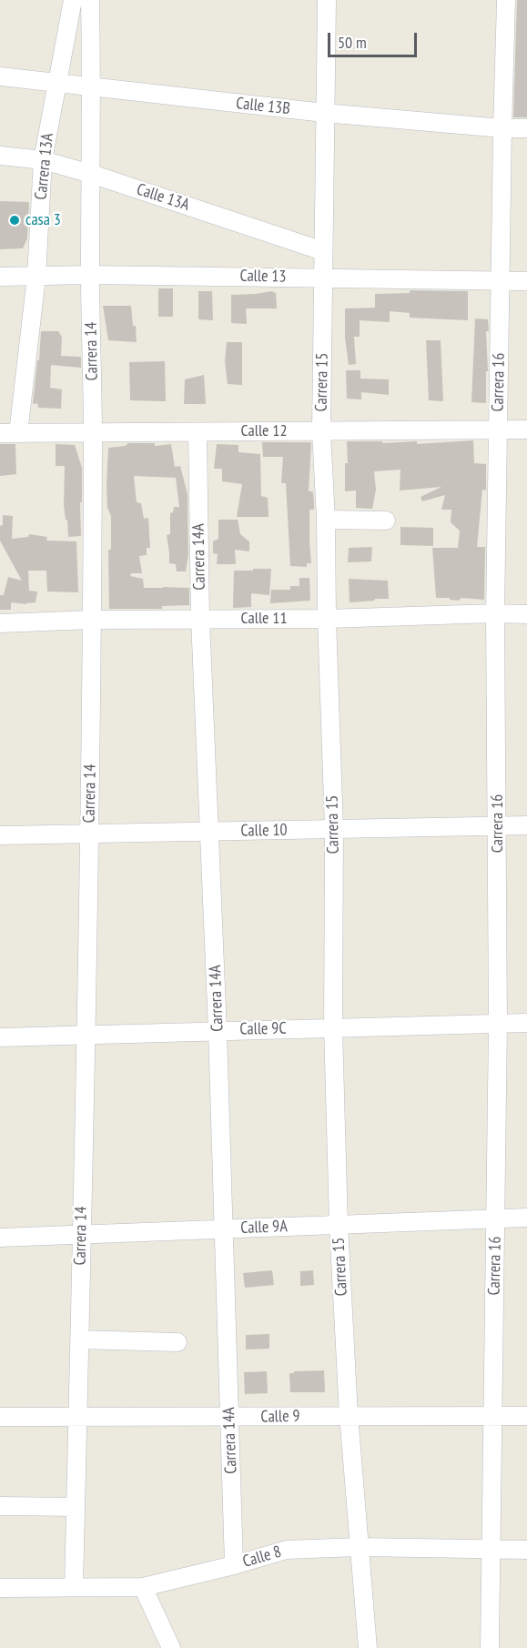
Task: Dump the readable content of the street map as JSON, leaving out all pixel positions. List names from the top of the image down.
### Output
{
  "streets": {
    "street": [
      "Calle 13B",
      "Carrera 13A",
      "Calle 13A",
      "Calle 13",
      "Carrera 14",
      "Carrera 15",
      "Carrera 16",
      "Calle 12",
      "Carrera 14A",
      "Calle 11",
      "Calle 10",
      "Calle 9C",
      "Calle 9A",
      "Calle 9",
      "Calle 8"
    ]
  },
  "crossings": [
    ["Calle 13B", "Carrera 13A"],
    ["Calle 13B", "Carrera 14"],
    ["Calle 13B", "Carrera 15"],
    ["Calle 13B", "Carrera 16"],
    ["Carrera 13A", "Calle 13A"],
    ["Carrera 13A", "Calle 13"],
    ["Carrera 13A", "Calle 12"],
    ["Calle 13A", "Carrera 14"],
    ["Calle 13A", "Carrera 15"],
    ["Calle 13", "Carrera 14"],
    ["Calle 13", "Carrera 15"],
    ["Calle 13", "Carrera 16"],
    ["Carrera 14", "Calle 12"],
    ["Carrera 14", "Calle 11"],
    ["Carrera 14", "Calle 10"],
    ["Carrera 14", "Calle 9C"],
    ["Carrera 14", "Calle 9A"],
    ["Carrera 14", "Calle 9"],
    ["Carrera 14", "Calle 8"],
    ["Carrera 15", "Calle 12"],
    ["Carrera 15", "Calle 11"],
    ["Carrera 15", "Calle 10"],
    ["Carrera 15", "Calle 9C"],
    ["Carrera 15", "Calle 9A"],
    ["Carrera 15", "Calle 9"],
    ["Carrera 15", "Calle 8"],
    ["Carrera 16", "Calle 12"],
    ["Carrera 16", "Calle 11"],
    ["Carrera 16", "Calle 10"],
    ["Carrera 16", "Calle 9C"],
    ["Carrera 16", "Calle 9A"],
    ["Carrera 16", "Calle 9"],
    ["Carrera 16", "Calle 8"],
    ["Calle 12", "Carrera 14A"],
    ["Carrera 14A", "Calle 11"],
    ["Carrera 14A", "Calle 10"],
    ["Carrera 14A", "Calle 9C"],
    ["Carrera 14A", "Calle 9A"],
    ["Carrera 14A", "Calle 9"],
    ["Carrera 14A", "Calle 8"]
  ],
  "places": ["casa 3"],
  "scale_bar": "50 m"
}
